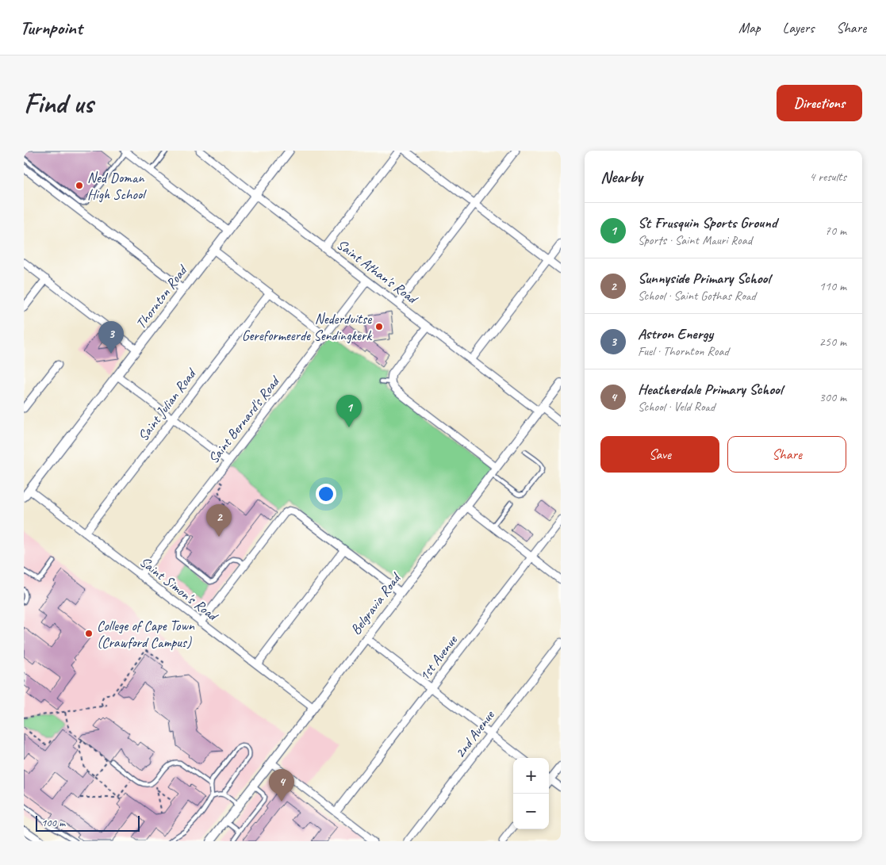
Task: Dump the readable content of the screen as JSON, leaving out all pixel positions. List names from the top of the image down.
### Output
{
  "streets": {
    "street": [
      "Saint Athan's Road",
      "Thornton Road",
      "Saint Julian Road",
      "Saint Bernard's Road",
      "Saint Simon's Road",
      "Belgravia Road",
      "1st Avenue",
      "2nd Avenue"
    ]
  },
  "crossings": [
    ["Saint Athan's Road", "Thornton Road"],
    ["Saint Athan's Road", "Saint Bernard's Road"],
    ["Saint Athan's Road", "Belgravia Road"],
    ["Thornton Road", "Saint Simon's Road"],
    ["Saint Julian Road", "Saint Simon's Road"],
    ["Saint Bernard's Road", "Saint Simon's Road"],
    ["Saint Simon's Road", "Belgravia Road"]
  ],
  "places": ["Ned Doman High School", "Nederduitse Gereformeerde Sendingkerk", "College of Cape Town (Crawford Campus)"],
  "scale_bar": "100 m",
  "page": {
    "header": "Turnpoint",
    "nav": ["Map", "Layers", "Share"],
    "buttons": [
      "Directions",
      ["Save", "Share"]
    ],
    "title": "Find us",
    "heading": ["Nearby", "4 results"],
    "list": [
      {
        "mark": "1",
        "name": "St Frusquin Sports Ground",
        "note": "Sports · Saint Mauri Road",
        "value": "70 m"
      },
      {
        "mark": "2",
        "name": "Sunnyside Primary School",
        "note": "School · Saint Gothas Road",
        "value": "110 m"
      },
      {
        "mark": "3",
        "name": "Astron Energy",
        "note": "Fuel · Thornton Road",
        "value": "250 m"
      },
      {
        "mark": "4",
        "name": "Heatherdale Primary School",
        "note": "School · Veld Road",
        "value": "300 m"
      }
    ],
    "pins": [
      "3",
      "1",
      "2",
      "4"
    ],
    "map_buttons": ["+", "−"],
    "scale": "100 m"
  }
}
